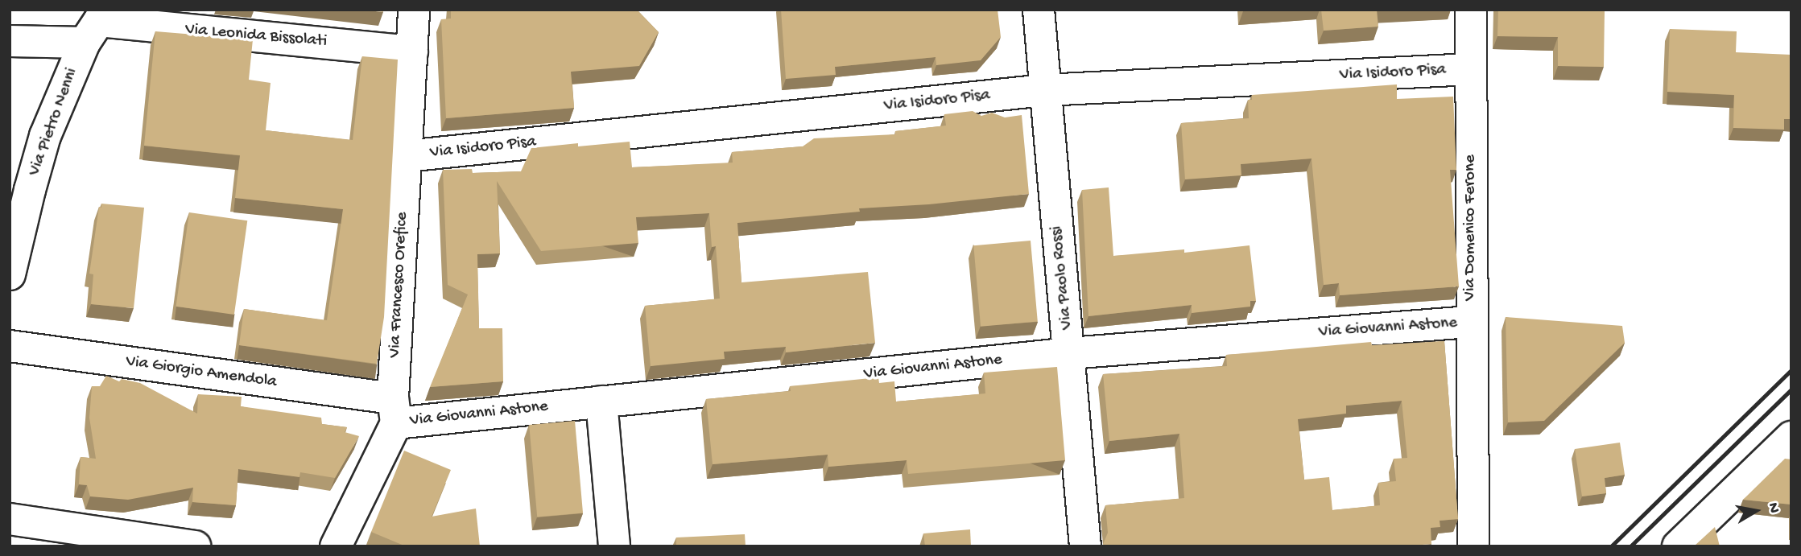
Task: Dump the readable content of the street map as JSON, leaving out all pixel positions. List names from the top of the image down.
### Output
{
  "streets": {
    "street": [
      "Via Leonida Bissolati",
      "Via Isidoro Pisa",
      "Via Pietro Nenni",
      "Via Domenico Ferone",
      "Via Paolo Rossi",
      "Via Francesco Orefice",
      "Via Giovanni Astone",
      "Via Giorgio Amendola"
    ]
  },
  "crossings": [
    ["Via Leonida Bissolati", "Via Pietro Nenni"],
    ["Via Leonida Bissolati", "Via Francesco Orefice"],
    ["Via Isidoro Pisa", "Via Domenico Ferone"],
    ["Via Isidoro Pisa", "Via Paolo Rossi"],
    ["Via Isidoro Pisa", "Via Francesco Orefice"],
    ["Via Domenico Ferone", "Via Giovanni Astone"],
    ["Via Paolo Rossi", "Via Giovanni Astone"],
    ["Via Francesco Orefice", "Via Giovanni Astone"],
    ["Via Francesco Orefice", "Via Giorgio Amendola"],
    ["Via Giovanni Astone", "Via Giorgio Amendola"]
  ],
  "north": "right"
}
